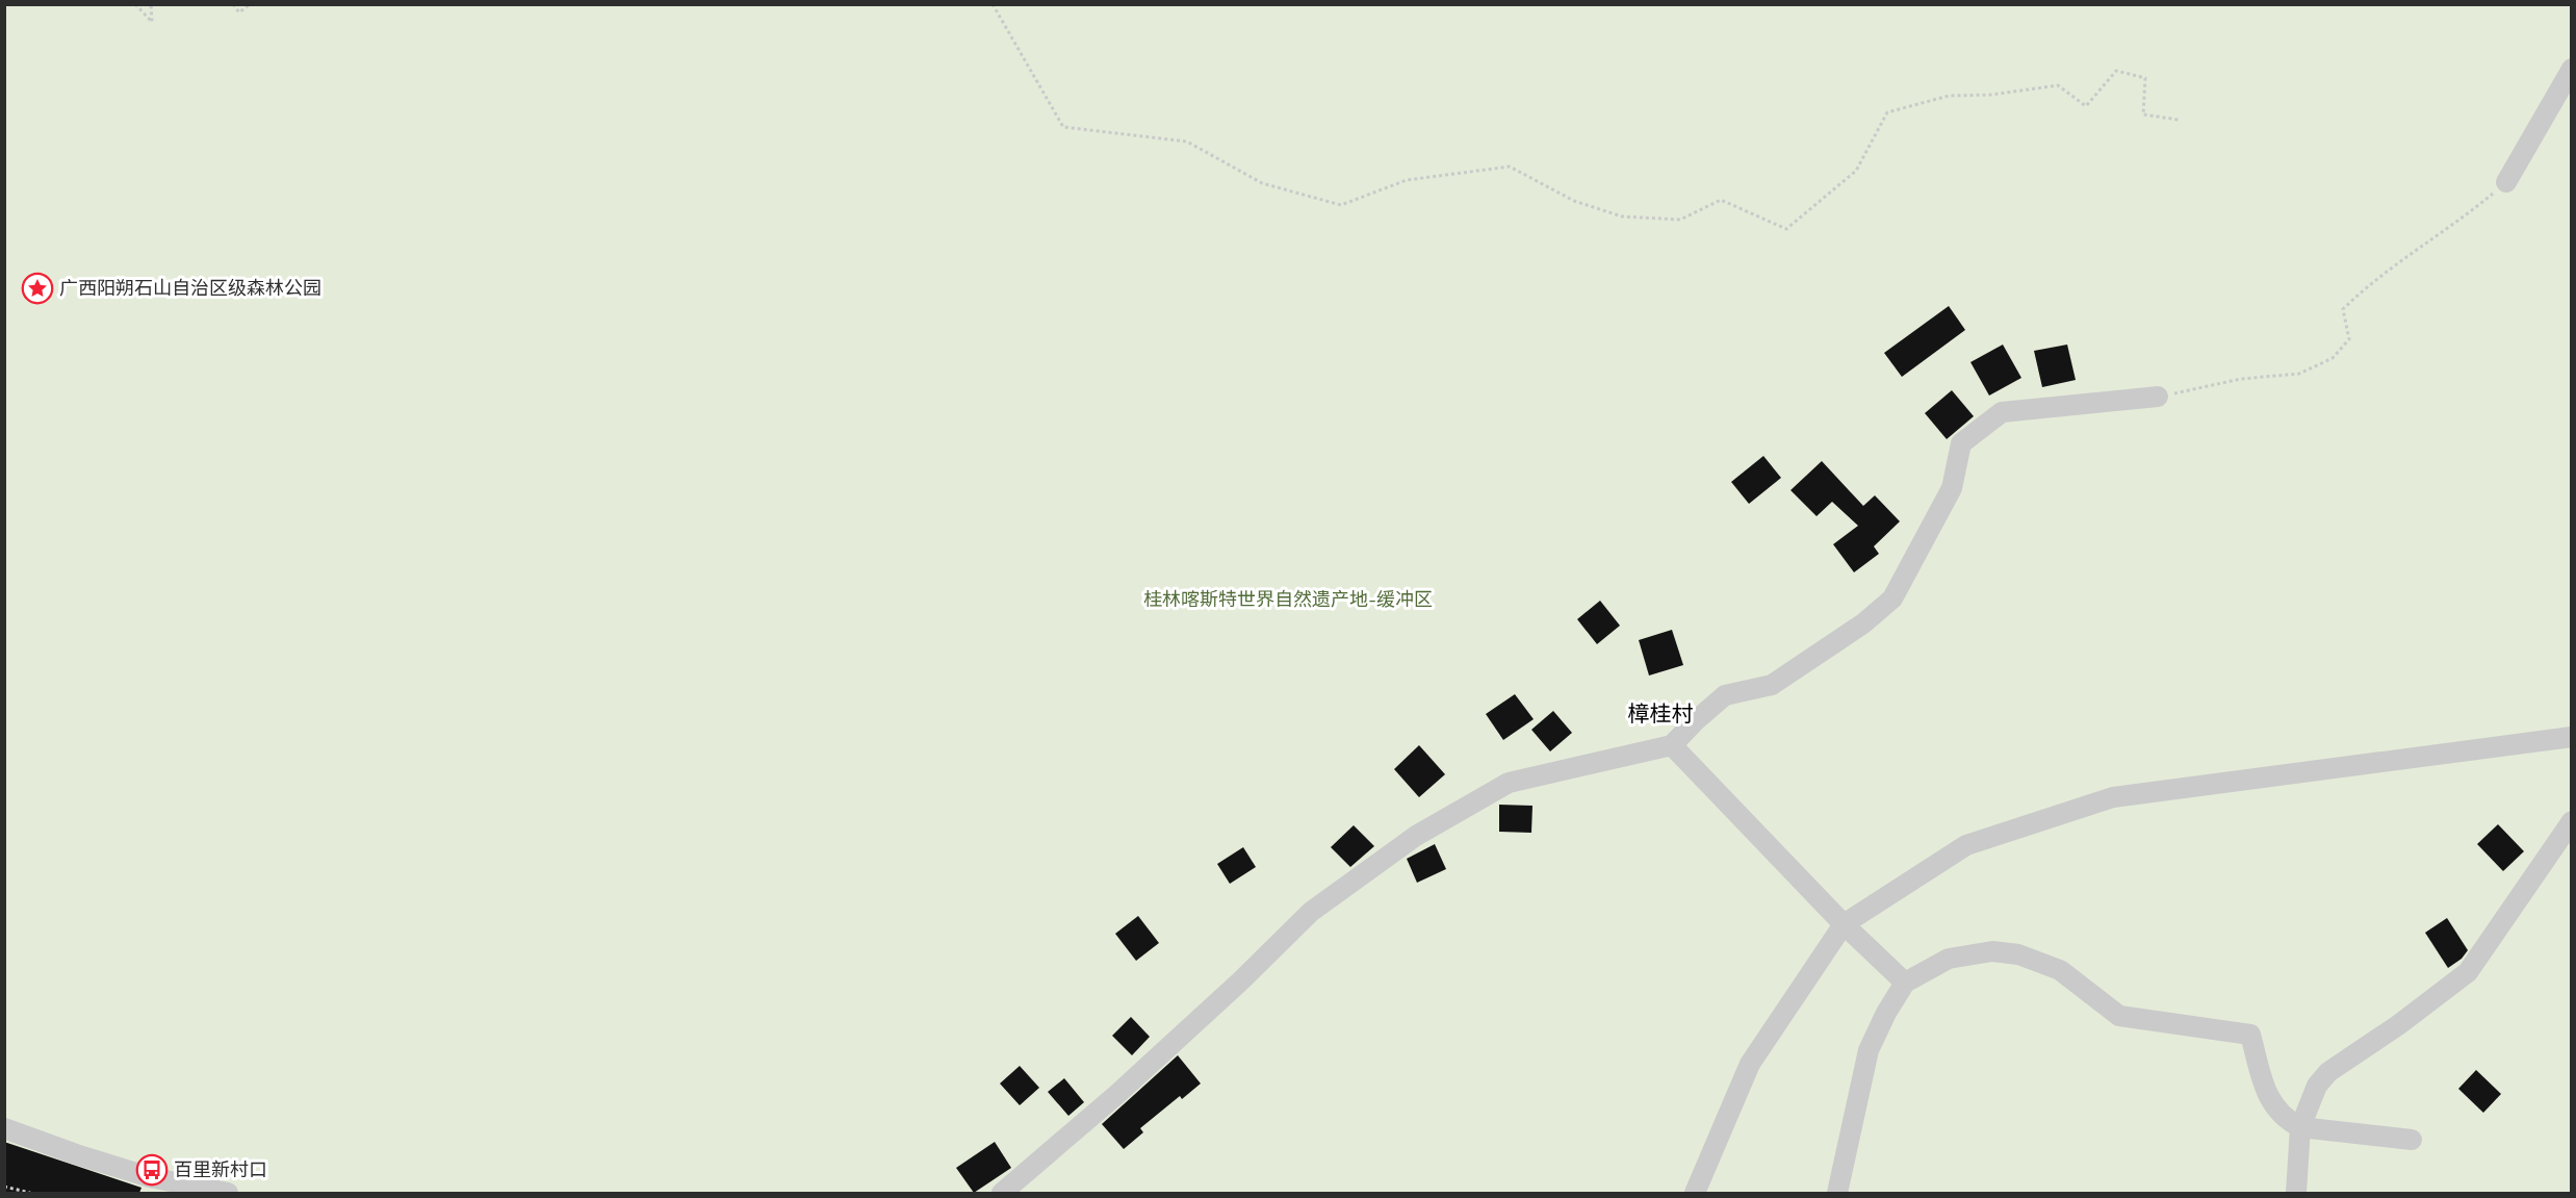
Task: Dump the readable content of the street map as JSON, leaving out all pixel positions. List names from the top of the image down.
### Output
{
  "districts": ["樟桂村"],
  "parks": ["桂林喀斯特世界自然遗产地-缓冲区"],
  "places": {
    "place": ["广西阳朔石山自治区级森林公园"],
    "bus stop": ["百里新村口"]
  }
}
